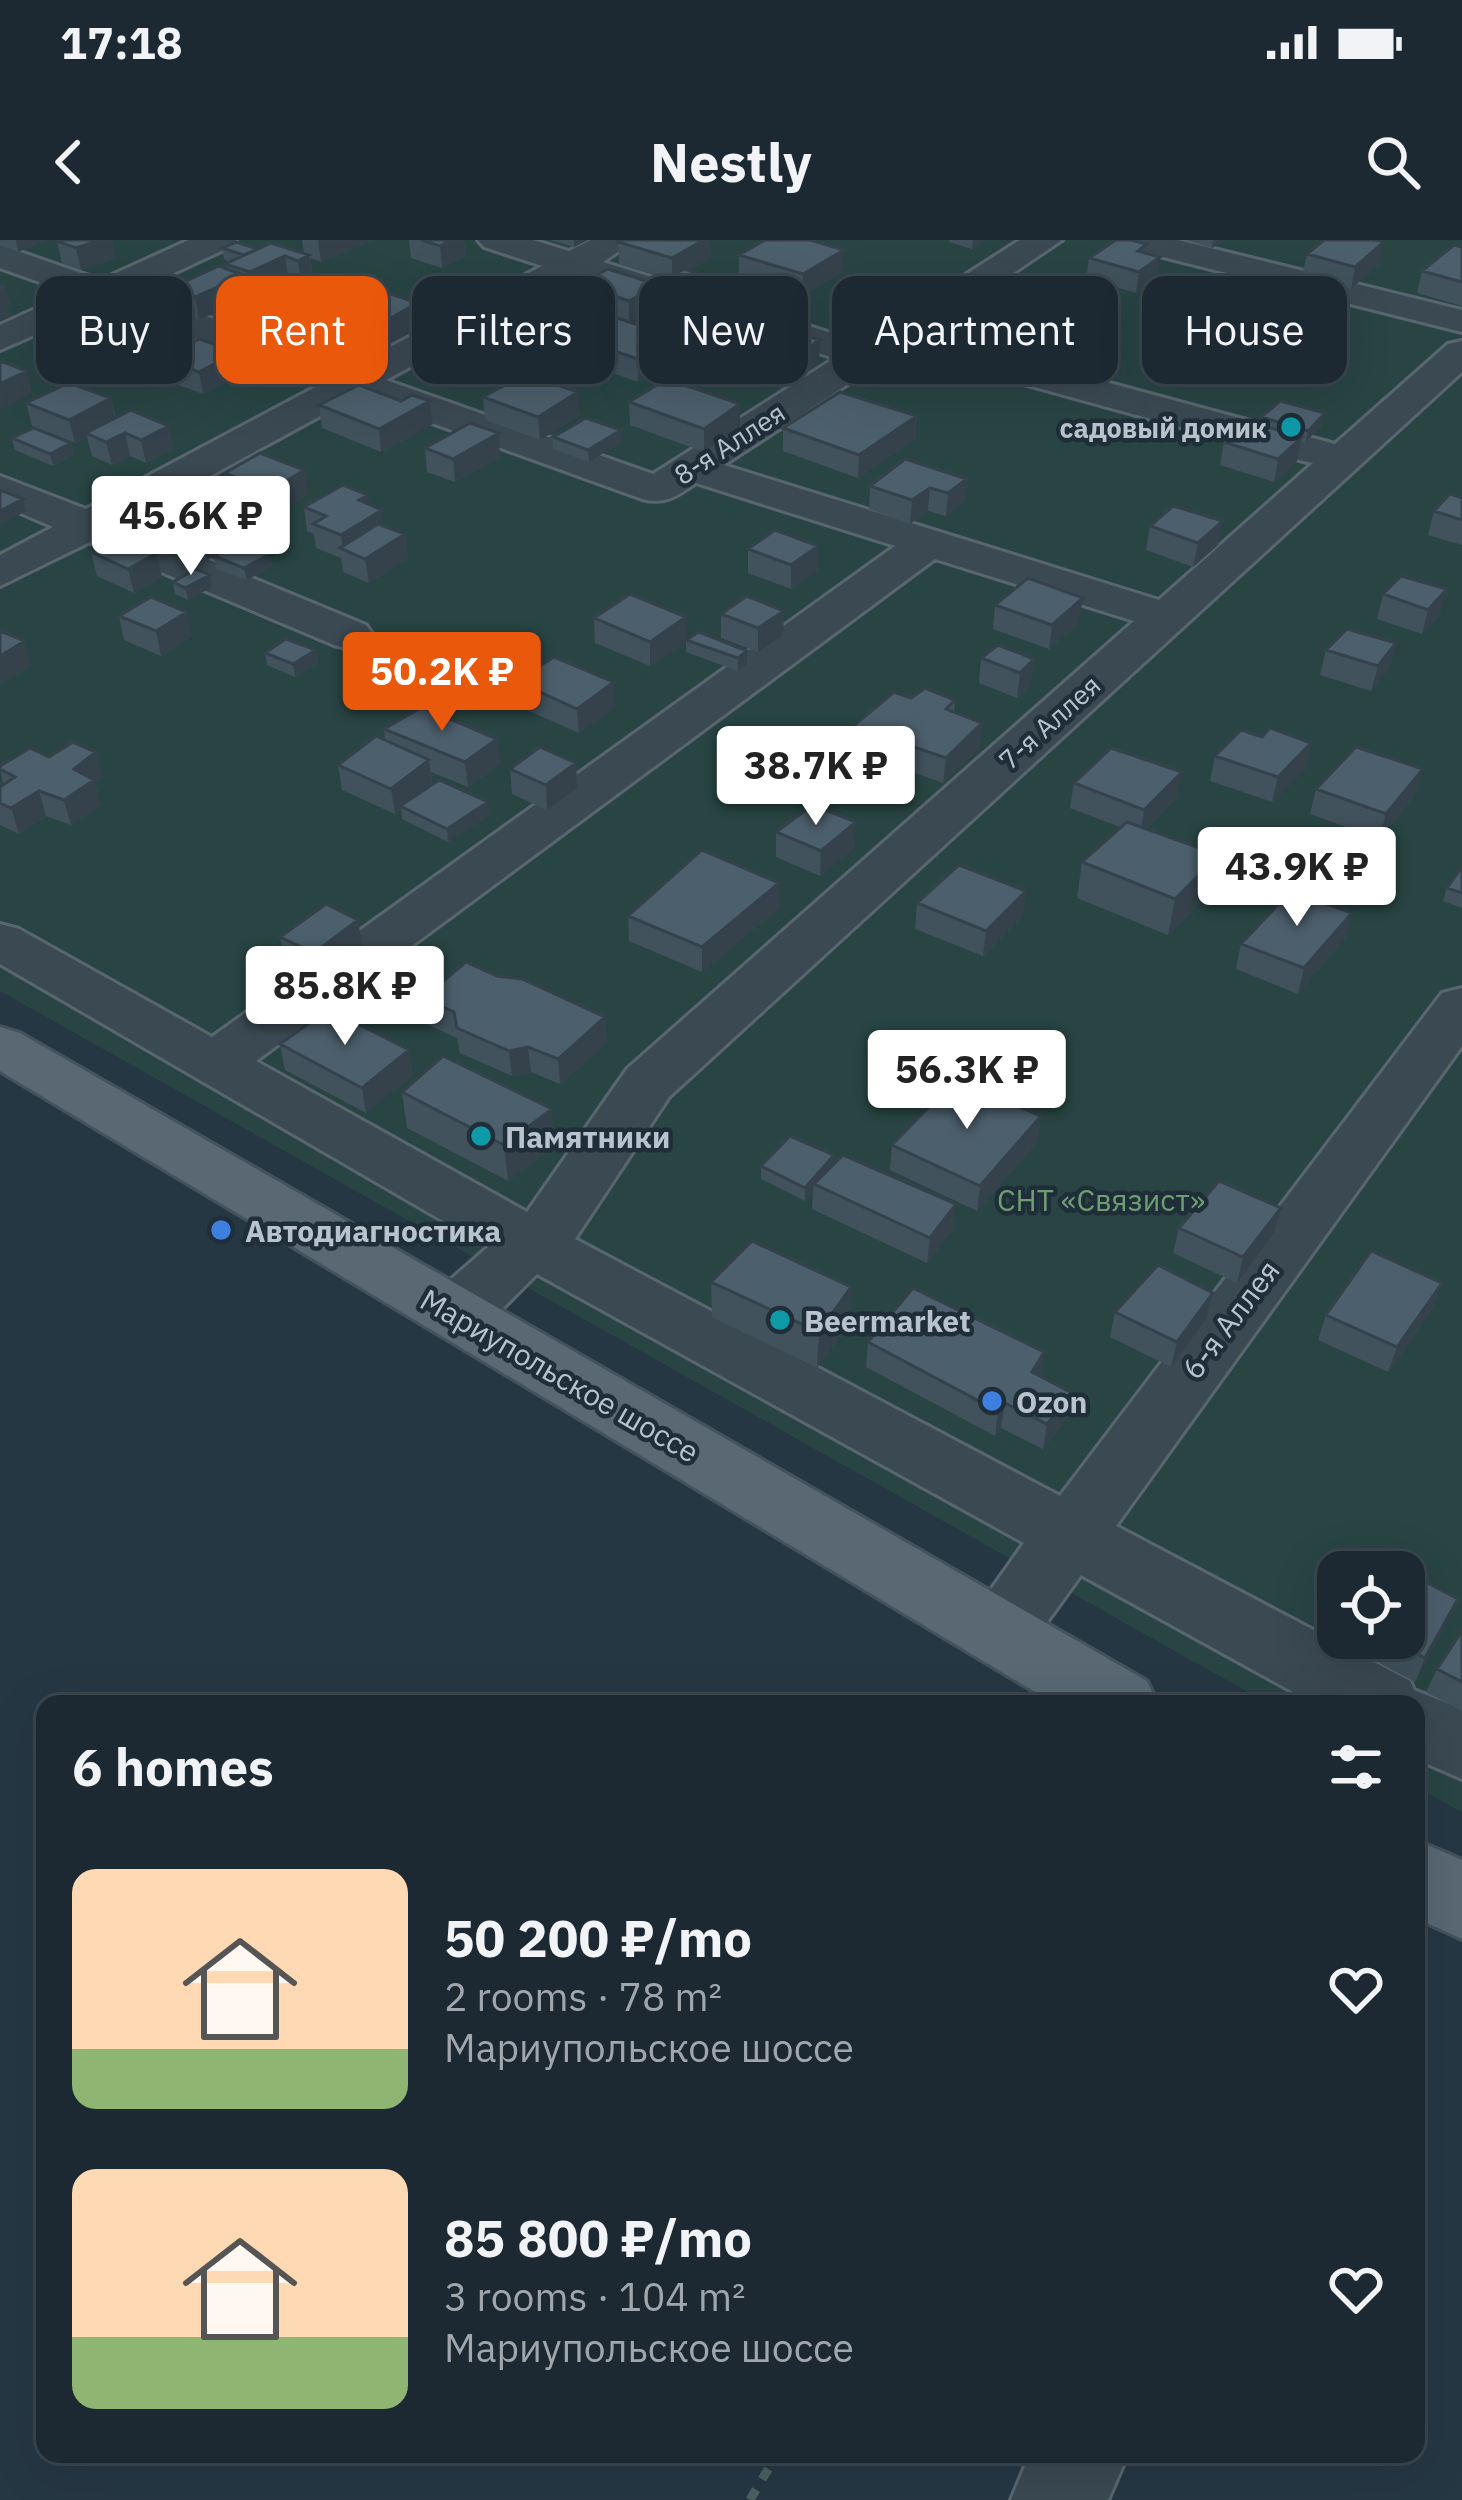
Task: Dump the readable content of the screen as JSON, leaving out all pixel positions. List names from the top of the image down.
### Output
{
  "streets": {
    "main road": ["Мариупольское шоссе"],
    "street": ["8-я Аллея", "7-я Аллея", "6-я Аллея"]
  },
  "crossings": [
    ["7-я Аллея", "Мариупольское шоссе"],
    ["6-я Аллея", "Мариупольское шоссе"]
  ],
  "parks": ["СНТ «Связист»"],
  "places": [
    "садовый домик",
    "Памятники",
    "Автодиагностика",
    "Beermarket",
    "Ozon"
  ],
  "page": {
    "status": "17:18",
    "header": "Nestly",
    "chip": [
      "Buy",
      "Rent",
      "Filters",
      "New",
      "Apartment",
      "House"
    ],
    "price": [
      "45.6K ₽",
      "50.2K ₽",
      "38.7K ₽",
      "43.9K ₽",
      "85.8K ₽",
      "56.3K ₽"
    ],
    "heading": "6 homes",
    "list": [
      {
        "name": "50 200 ₽/mo",
        "note": "2 rooms · 78 m² · Мариупольское шоссе"
      },
      {
        "name": "85 800 ₽/mo",
        "note": "3 rooms · 104 m² · Мариупольское шоссе"
      }
    ]
  }
}
